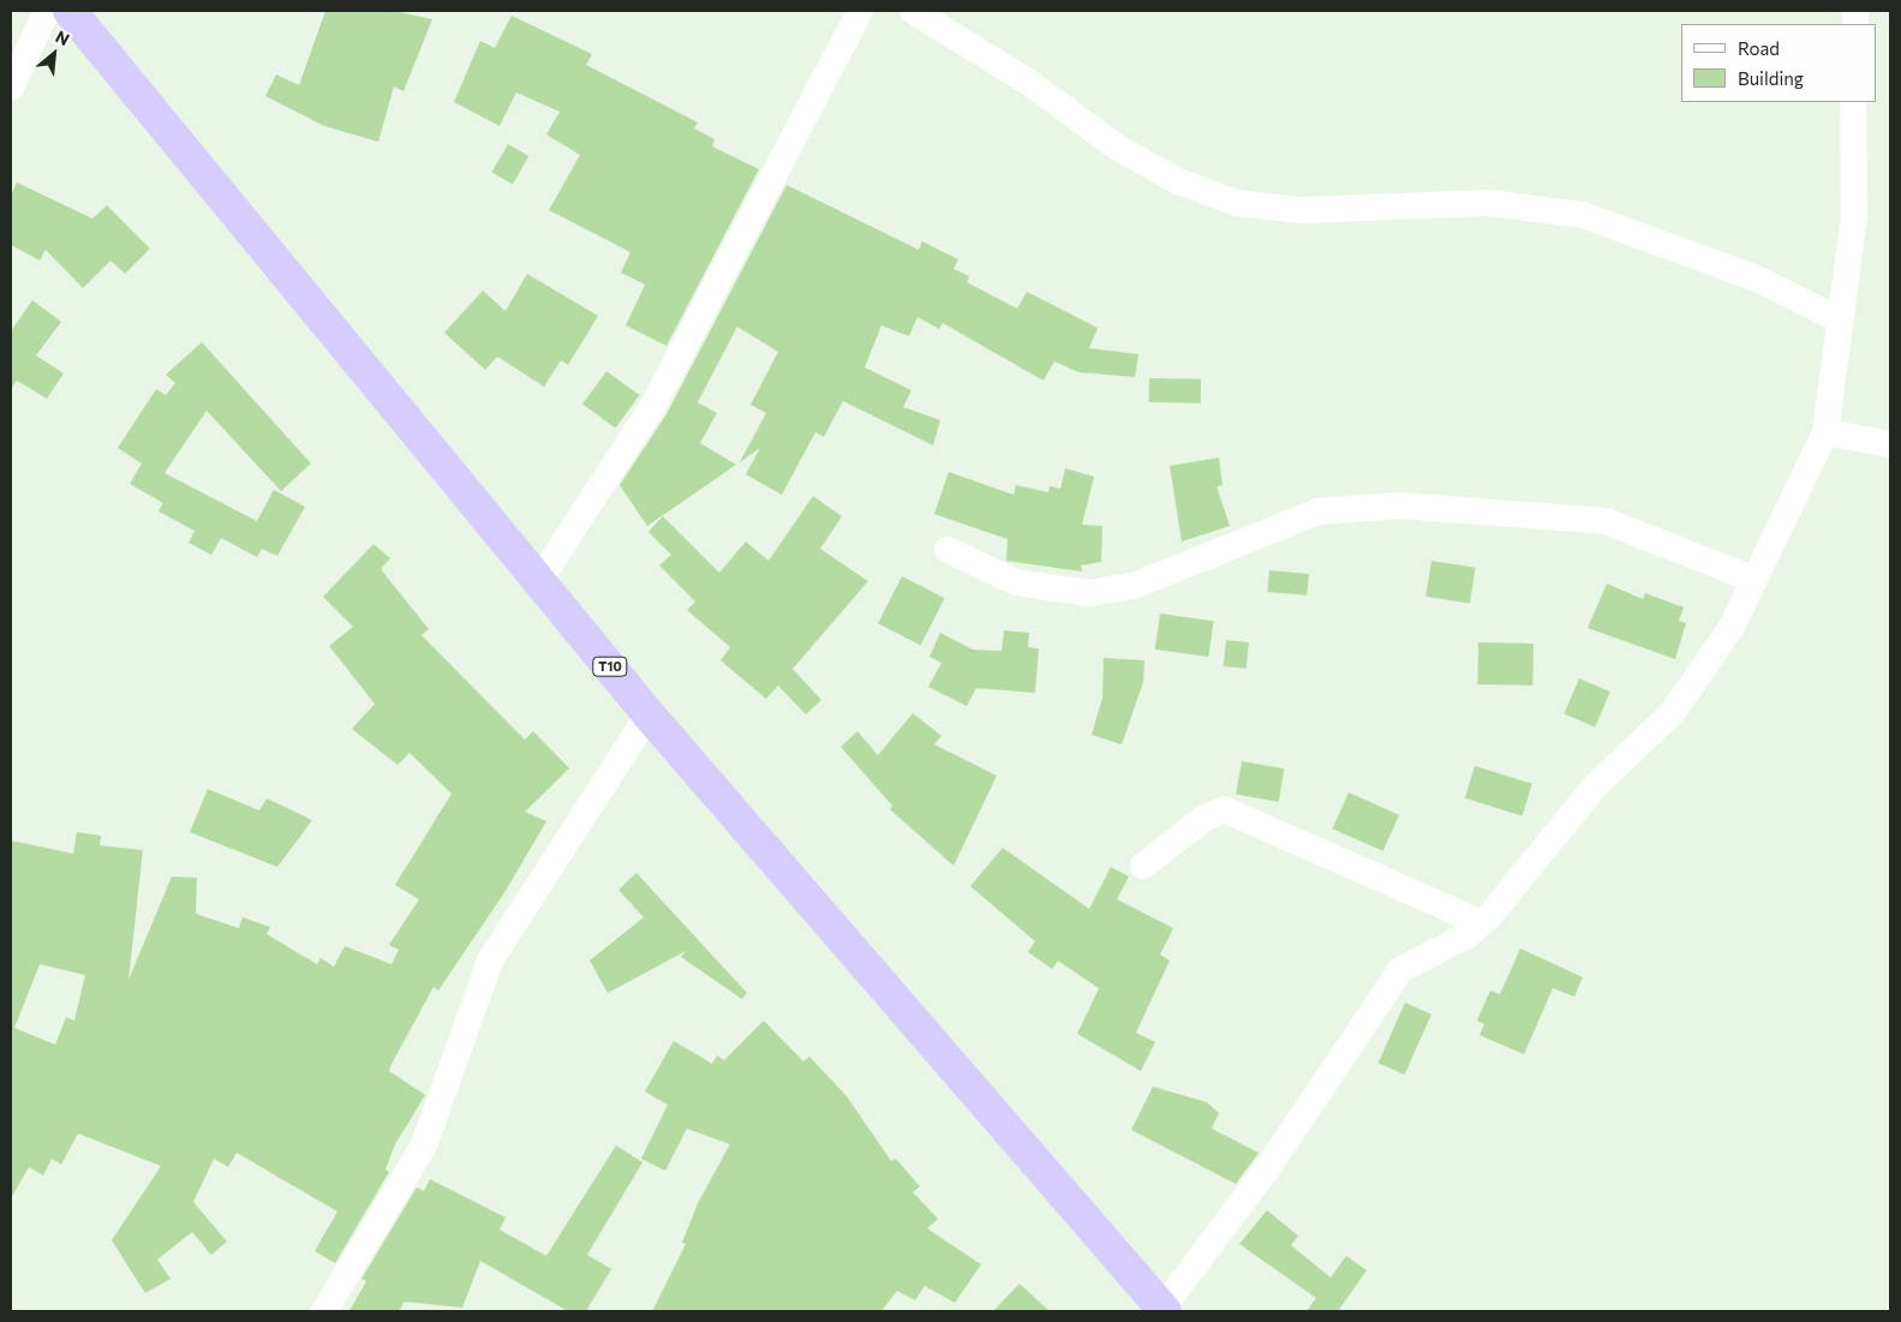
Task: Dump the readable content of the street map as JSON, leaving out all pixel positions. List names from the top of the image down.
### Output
{
  "streets": {
    "highway": ["T10"]
  },
  "legend": ["Road", "Building"],
  "north": "top right"
}
